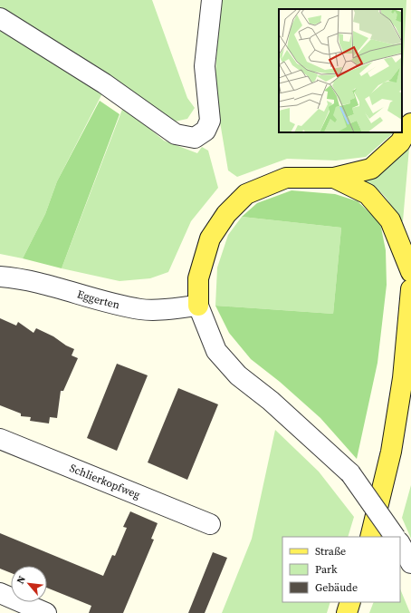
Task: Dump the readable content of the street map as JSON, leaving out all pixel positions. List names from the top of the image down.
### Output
{
  "streets": {
    "street": ["Eggerten", "Schlierkopfweg"]
  },
  "legend": ["Straße", "Park", "Gebäude"],
  "north": "top left"
}
